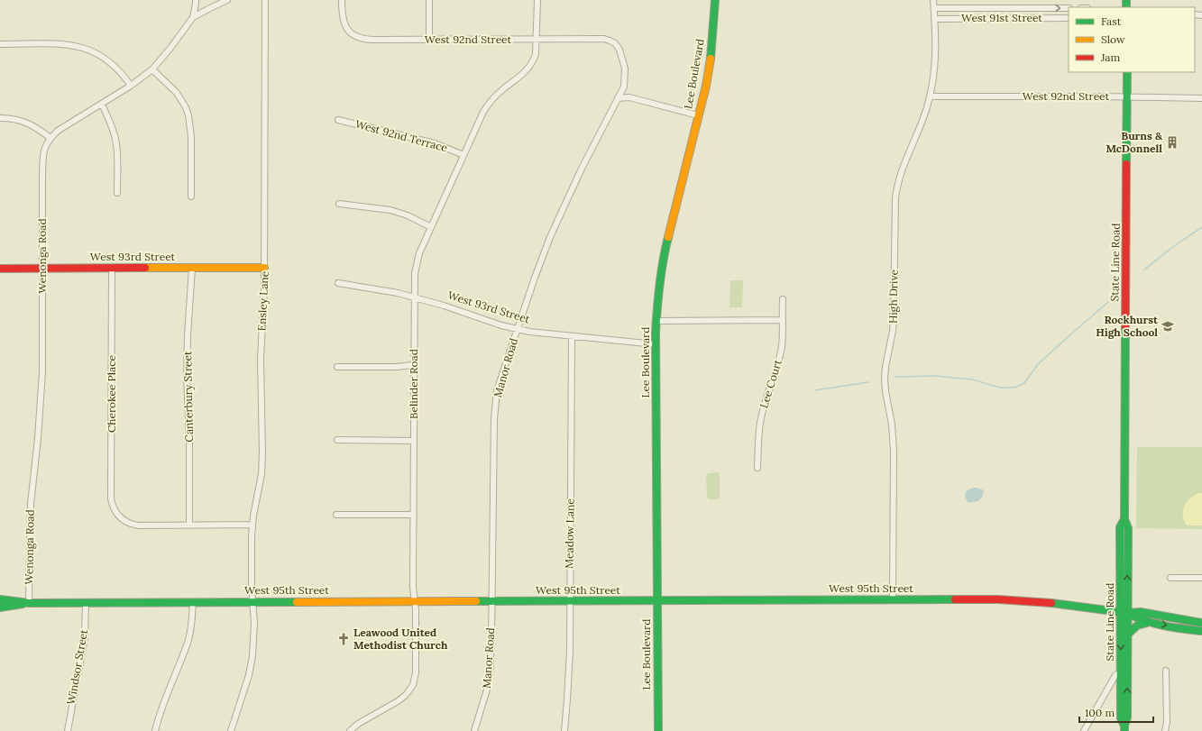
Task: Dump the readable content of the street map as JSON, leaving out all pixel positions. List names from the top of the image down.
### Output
{
  "streets": {
    "main road": [
      "Lee Boulevard",
      "West 93rd Street",
      "State Line Road",
      "West 95th Street"
    ],
    "street": [
      "West 91st Street",
      "West 92nd Street",
      "West 92nd Terrace",
      "Wenonga Road",
      "High Drive",
      "Ensley Lane",
      "Manor Road",
      "Belinder Road",
      "Lee Court",
      "Cherokee Place",
      "Canterbury Street",
      "Meadow Lane",
      "Windsor Street"
    ]
  },
  "crossings": [
    ["West 91st Street", "High Drive"],
    ["West 92nd Street", "State Line Road"],
    ["West 92nd Street", "High Drive"],
    ["West 92nd Street", "Manor Road"],
    ["West 92nd Street", "Belinder Road"],
    ["Lee Boulevard", "West 93rd Street"],
    ["Lee Boulevard", "West 95th Street"],
    ["West 92nd Terrace", "Belinder Road"],
    ["Wenonga Road", "West 93rd Street"],
    ["Wenonga Road", "West 95th Street"],
    ["West 93rd Street", "Ensley Lane"],
    ["West 93rd Street", "Manor Road"],
    ["West 93rd Street", "Belinder Road"],
    ["West 93rd Street", "Cherokee Place"],
    ["West 93rd Street", "Canterbury Street"],
    ["West 93rd Street", "Meadow Lane"],
    ["State Line Road", "West 95th Street"],
    ["High Drive", "West 95th Street"],
    ["Ensley Lane", "West 95th Street"],
    ["Manor Road", "West 95th Street"],
    ["Belinder Road", "West 95th Street"],
    ["Cherokee Place", "Canterbury Street"],
    ["Meadow Lane", "West 95th Street"],
    ["West 95th Street", "Windsor Street"]
  ],
  "places": {
    "building": ["Burns & McDonnell"],
    "school or university": ["Rockhurst High School"],
    "church": ["Leawood United Methodist Church"]
  },
  "legend": ["Fast", "Slow", "Jam"],
  "scale_bar": "100 m"
}
